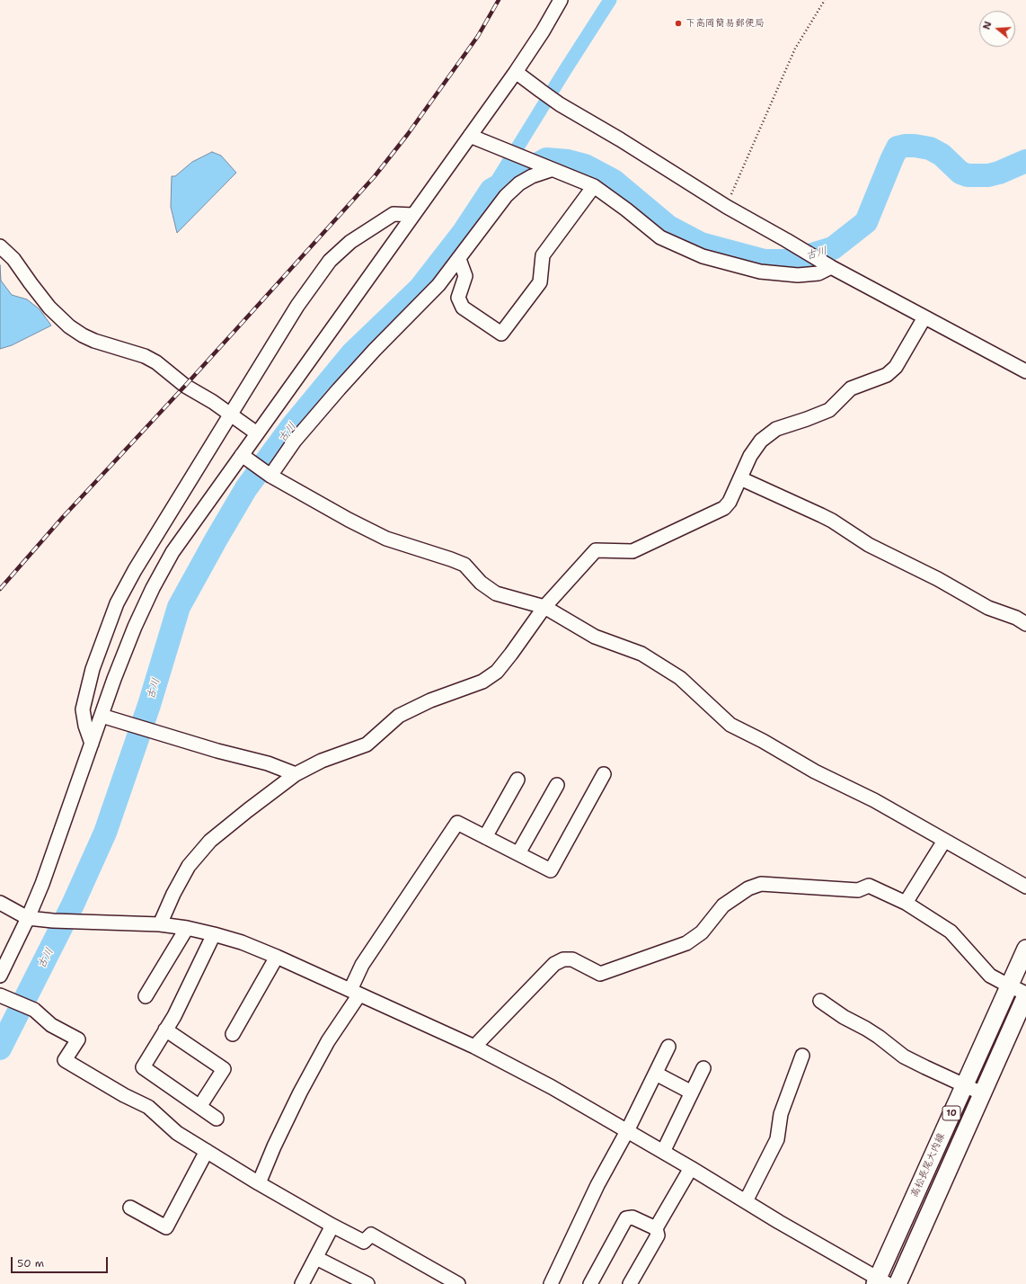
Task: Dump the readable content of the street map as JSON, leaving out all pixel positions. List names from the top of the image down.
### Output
{
  "streets": {
    "main road": ["10", "高松長尾大内線"]
  },
  "water": ["古川"],
  "places": ["下高岡簡易郵便局"],
  "scale_bar": "50 m",
  "north": "left"
}
